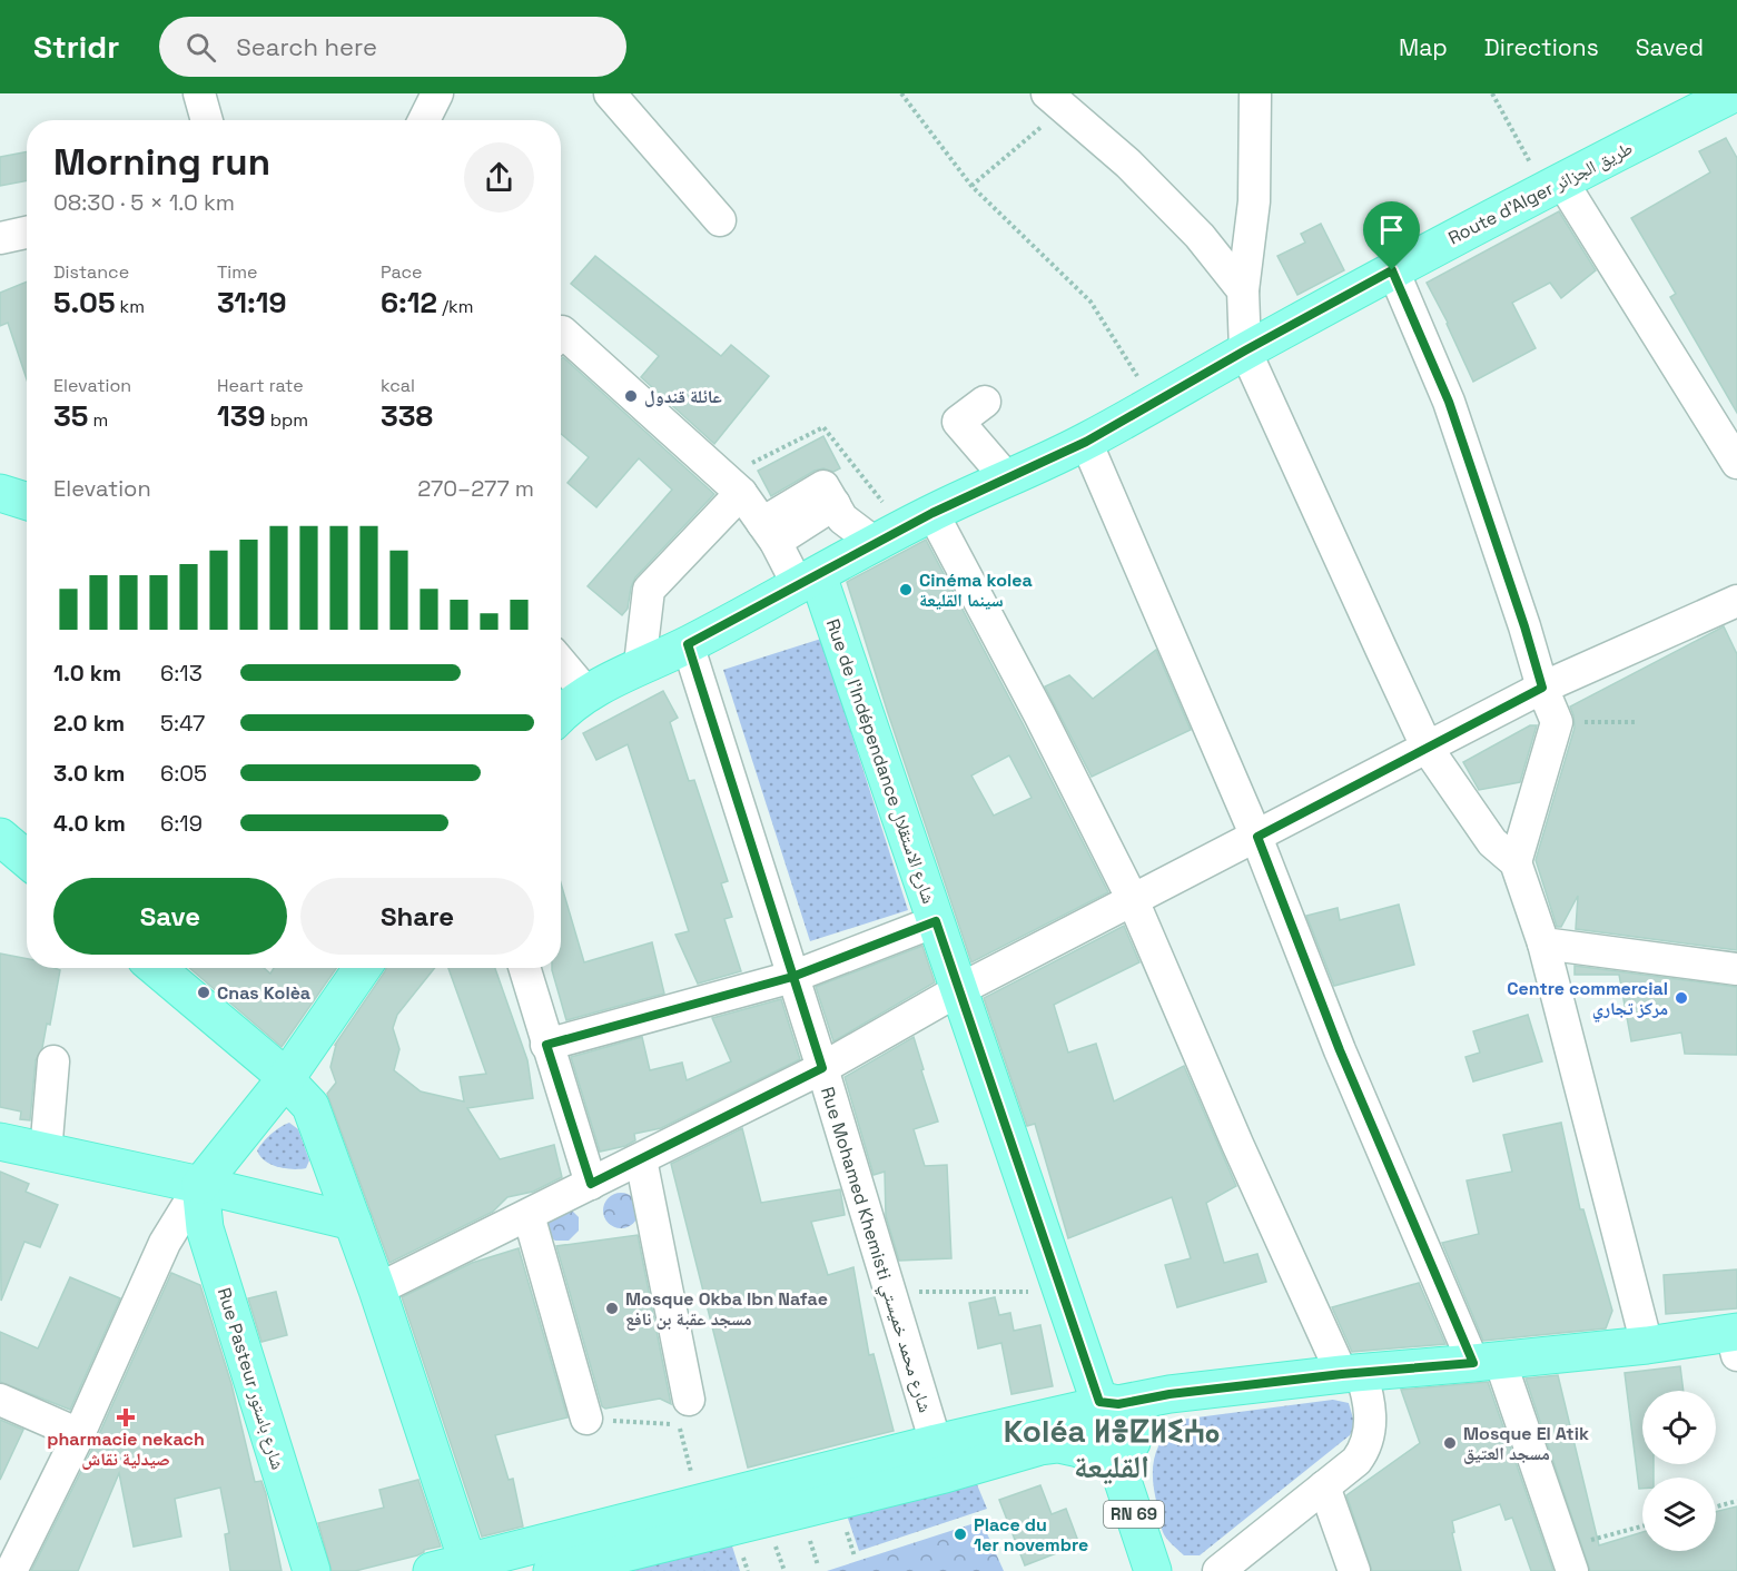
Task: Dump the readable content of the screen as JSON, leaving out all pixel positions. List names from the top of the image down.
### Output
{
  "streets": {
    "main road": [
      "Route d'Alger طريق الجزائر",
      "Rue de l'Indépendance شارع الاستقلال",
      "Rue Pasteur شارع باستور",
      "RN 69"
    ],
    "street": ["Rue Mohamed Khemisti شارع محمد خميستي"]
  },
  "crossings": [
    ["Route d'Alger طريق الجزائر", "Rue de l'Indépendance شارع الاستقلال"],
    ["Route d'Alger طريق الجزائر", "Rue Mohamed Khemisti شارع محمد خميستي"],
    ["Rue de l'Indépendance شارع الاستقلال", "RN 69"]
  ],
  "districts": ["Koléa ⵍⴻⵇⵍⵉⵄⴰ القليعة"],
  "places": {
    "other": [
      "عائلة قندول",
      "Cinéma kolea سينما القليعة",
      "Cnas Kolèa",
      "Centre commercial مركز تجاري",
      "Mosque Okba Ibn Nafae مسجد عقبة بن نافع",
      "Mosque El Atik مسجد العتيق",
      "Place du 1er novembre"
    ],
    "health": ["pharmacie nekach صيدلية نقاش"]
  },
  "page": {
    "header": "Stridr",
    "search": "Search here",
    "nav": ["Map", "Directions", "Saved"],
    "heading": ["Morning run", "08:30 · 5 × 1.0 km"],
    "stats": [
      ["Distance", "5.05 km"],
      ["Time", "31:19"],
      ["Pace", "6:12 /km"],
      ["Elevation", "35 m"],
      ["Heart rate", "139 bpm"],
      ["kcal", "338"]
    ],
    "chart": ["Elevation", "270–277 m"],
    "list": [
      {
        "name": "1.0 km",
        "note": "6:13"
      },
      {
        "name": "2.0 km",
        "note": "5:47"
      },
      {
        "name": "3.0 km",
        "note": "6:05"
      },
      {
        "name": "4.0 km",
        "note": "6:19"
      }
    ],
    "buttons": ["Save", "Share"]
  }
}
